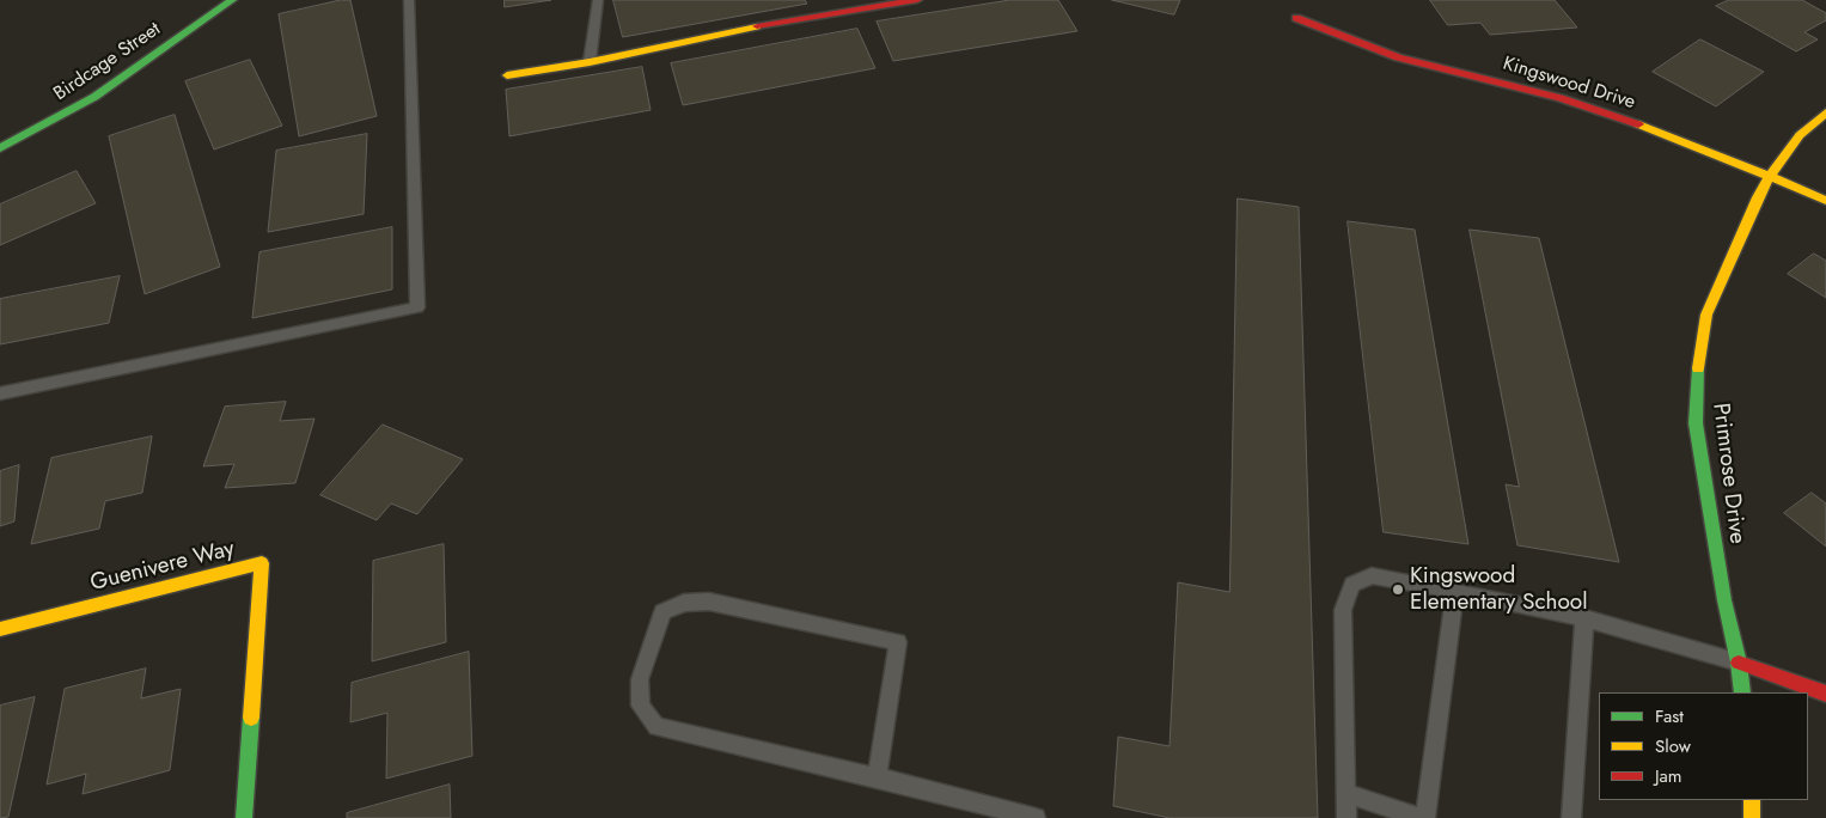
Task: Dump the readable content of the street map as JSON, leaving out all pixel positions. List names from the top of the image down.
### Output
{
  "streets": {
    "street": [
      "Birdcage Street",
      "Kingswood Drive",
      "Primrose Drive",
      "Guenivere Way"
    ]
  },
  "crossings": [
    ["Kingswood Drive", "Primrose Drive"]
  ],
  "places": ["Kingswood Elementary School"],
  "legend": ["Fast", "Slow", "Jam"]
}
